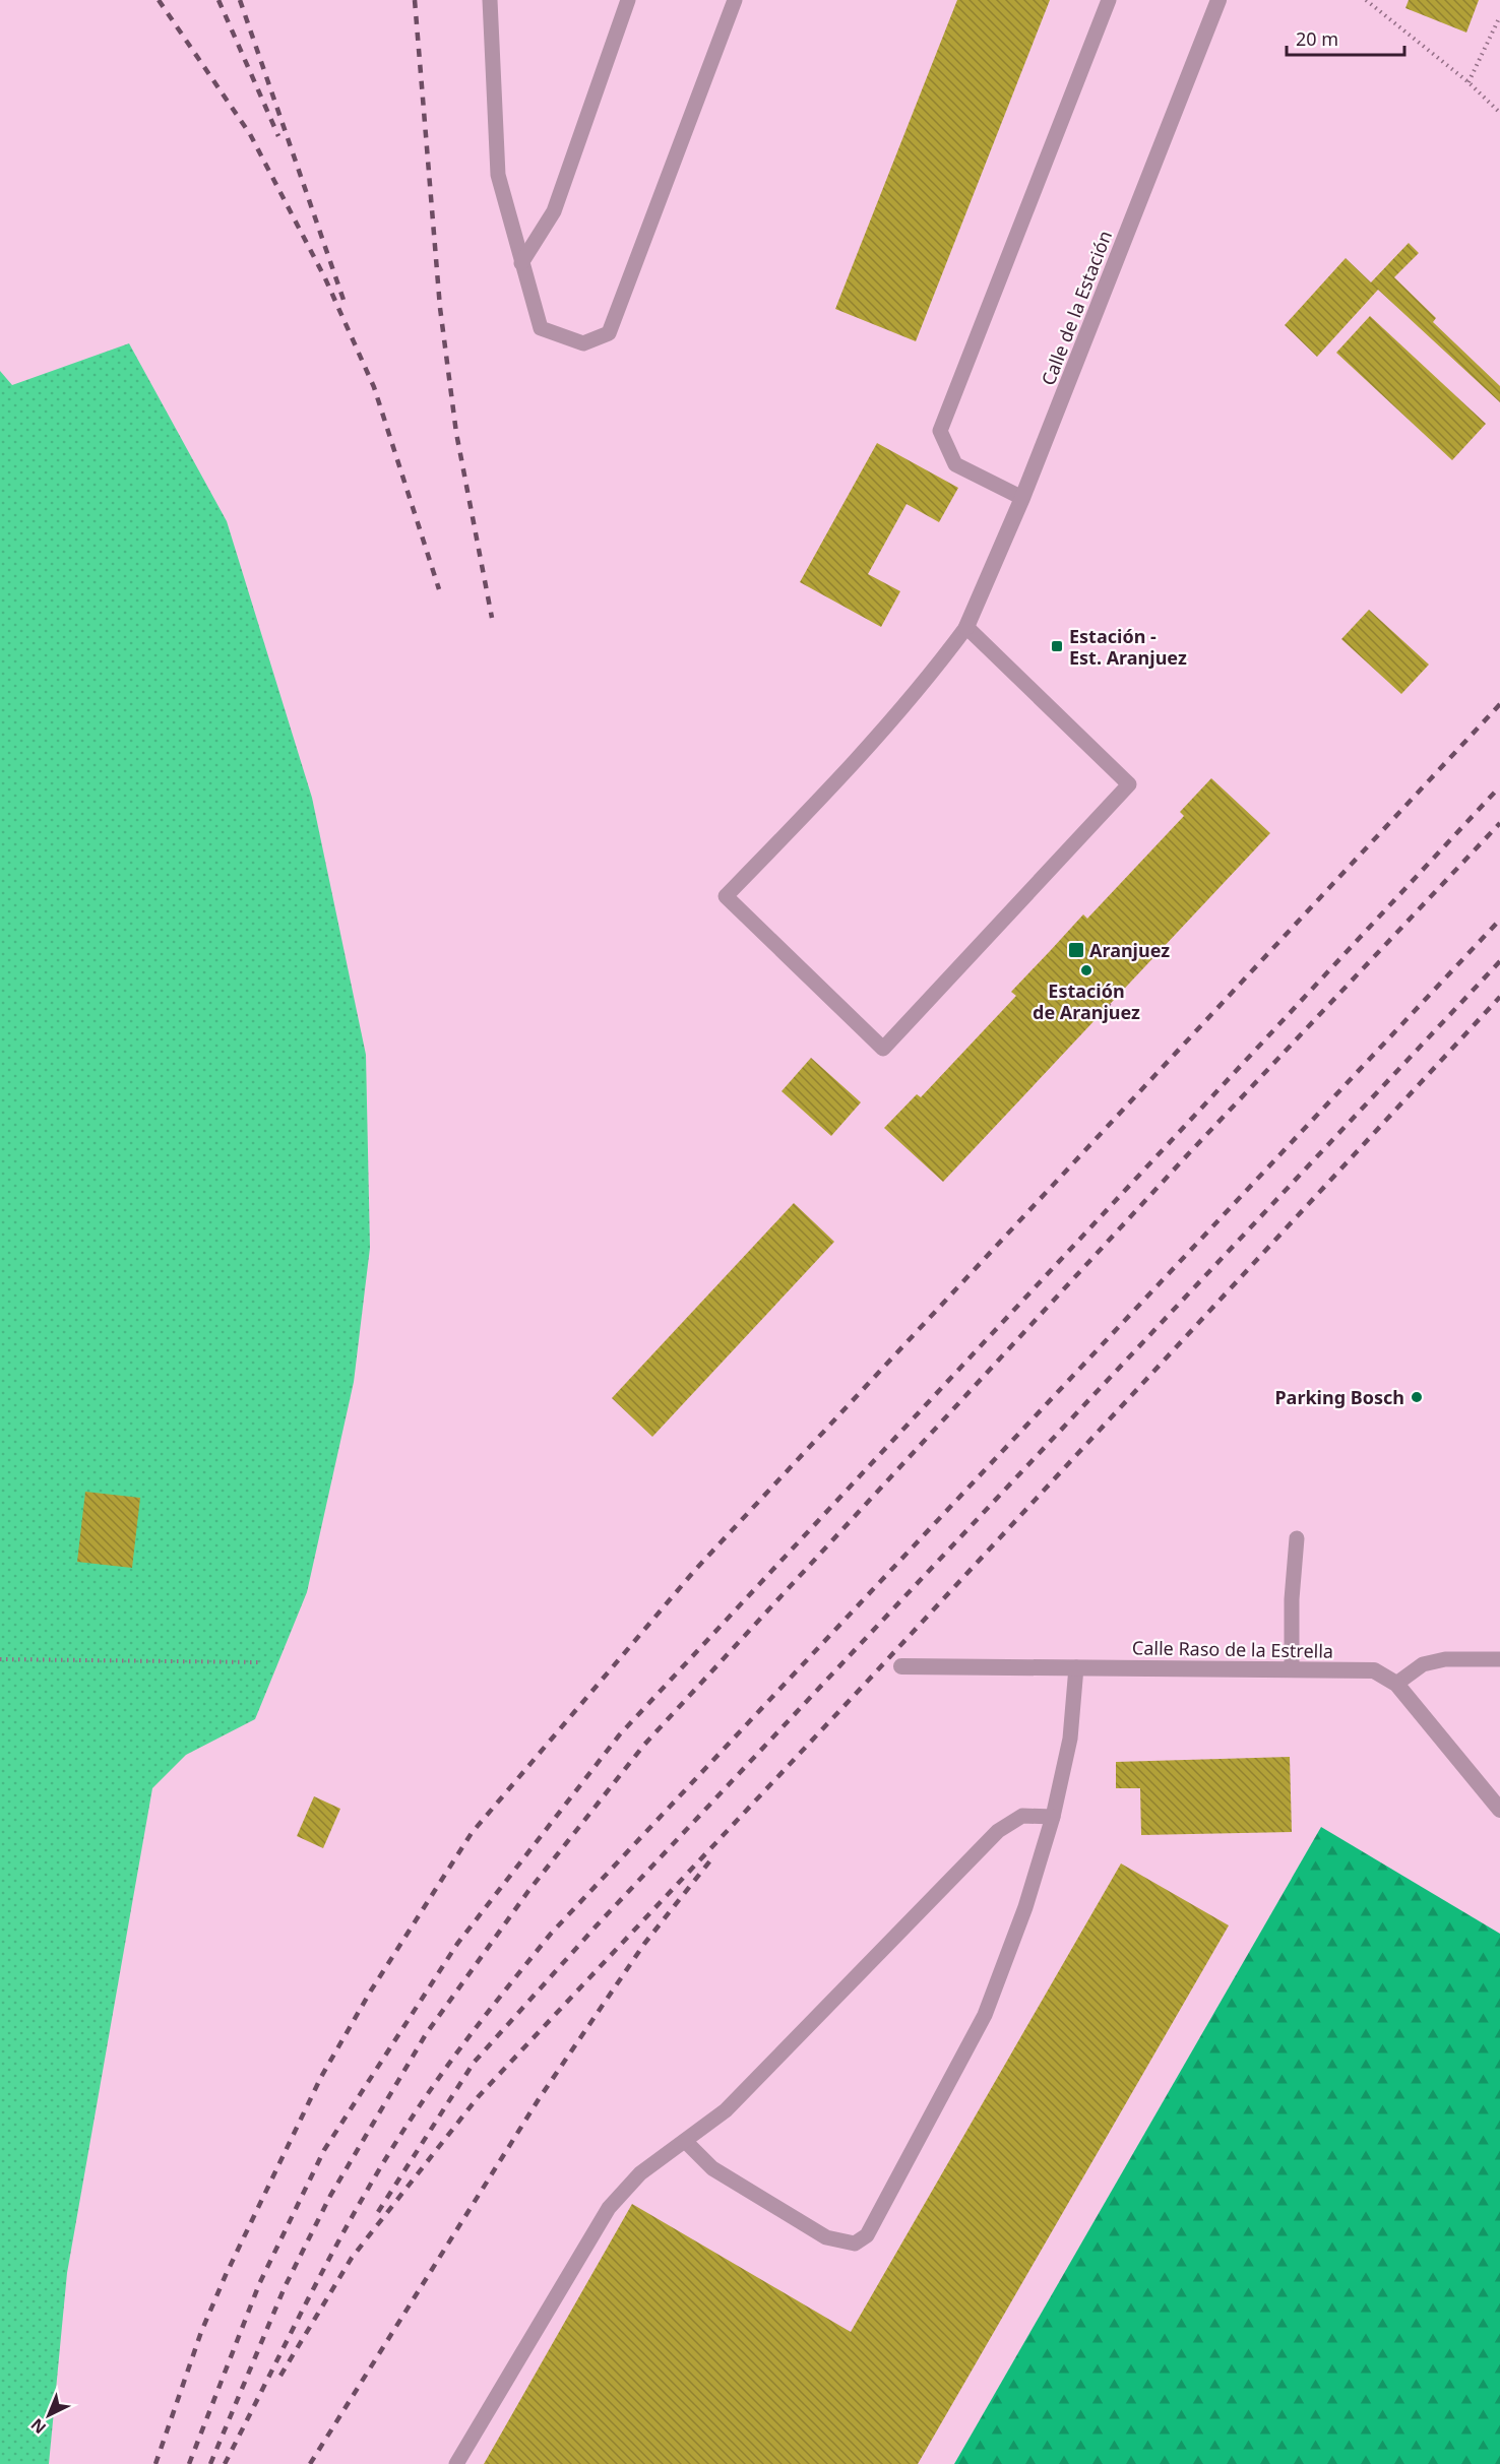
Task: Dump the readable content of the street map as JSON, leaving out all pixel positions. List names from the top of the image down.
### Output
{
  "streets": {
    "street": ["Calle de la Estación", "Calle Raso de la Estrella"]
  },
  "places": {
    "transit": ["Estación - Est. Aranjuez", "Aranjuez"],
    "other": ["Estación de Aranjuez", "Parking Bosch"]
  },
  "scale_bar": "20 m",
  "north": "bottom left"
}
